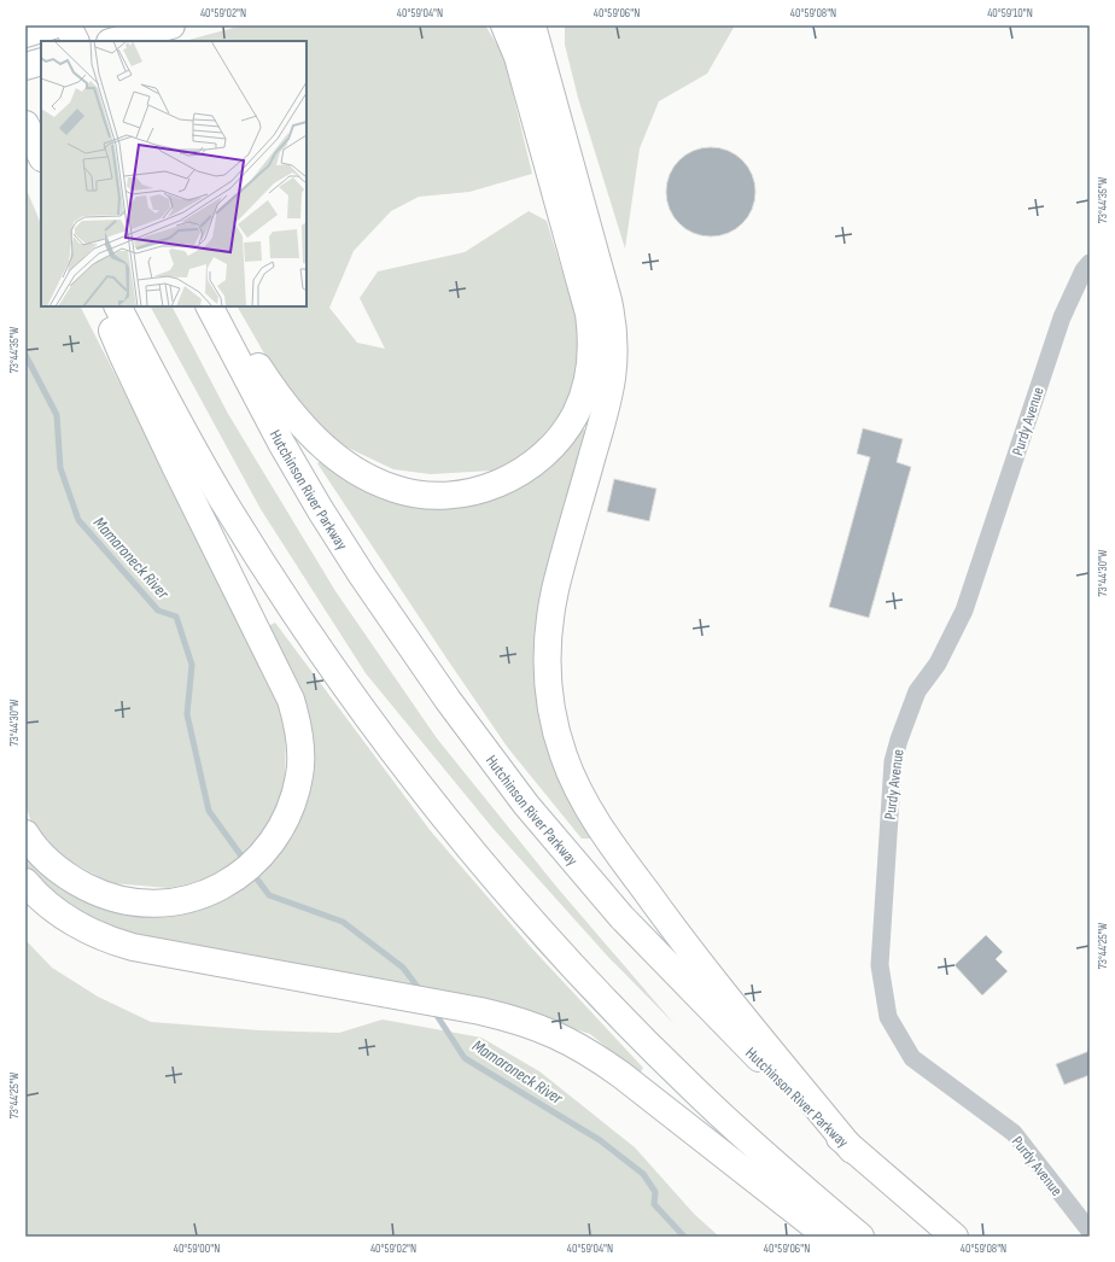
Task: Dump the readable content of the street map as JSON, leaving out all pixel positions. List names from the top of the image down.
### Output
{
  "streets": {
    "main road": ["Hutchinson River Parkway"],
    "street": ["Purdy Avenue"]
  },
  "water": ["Mamaroneck River"],
  "coordinates": [
    "40°59'02\"N",
    "40°59'04\"N",
    "40°59'06\"N",
    "40°59'08\"N",
    "40°59'10\"N",
    "73°44'35\"W",
    "73°44'30\"W",
    "73°44'25\"W",
    "40°59'00\"N"
  ]
}
